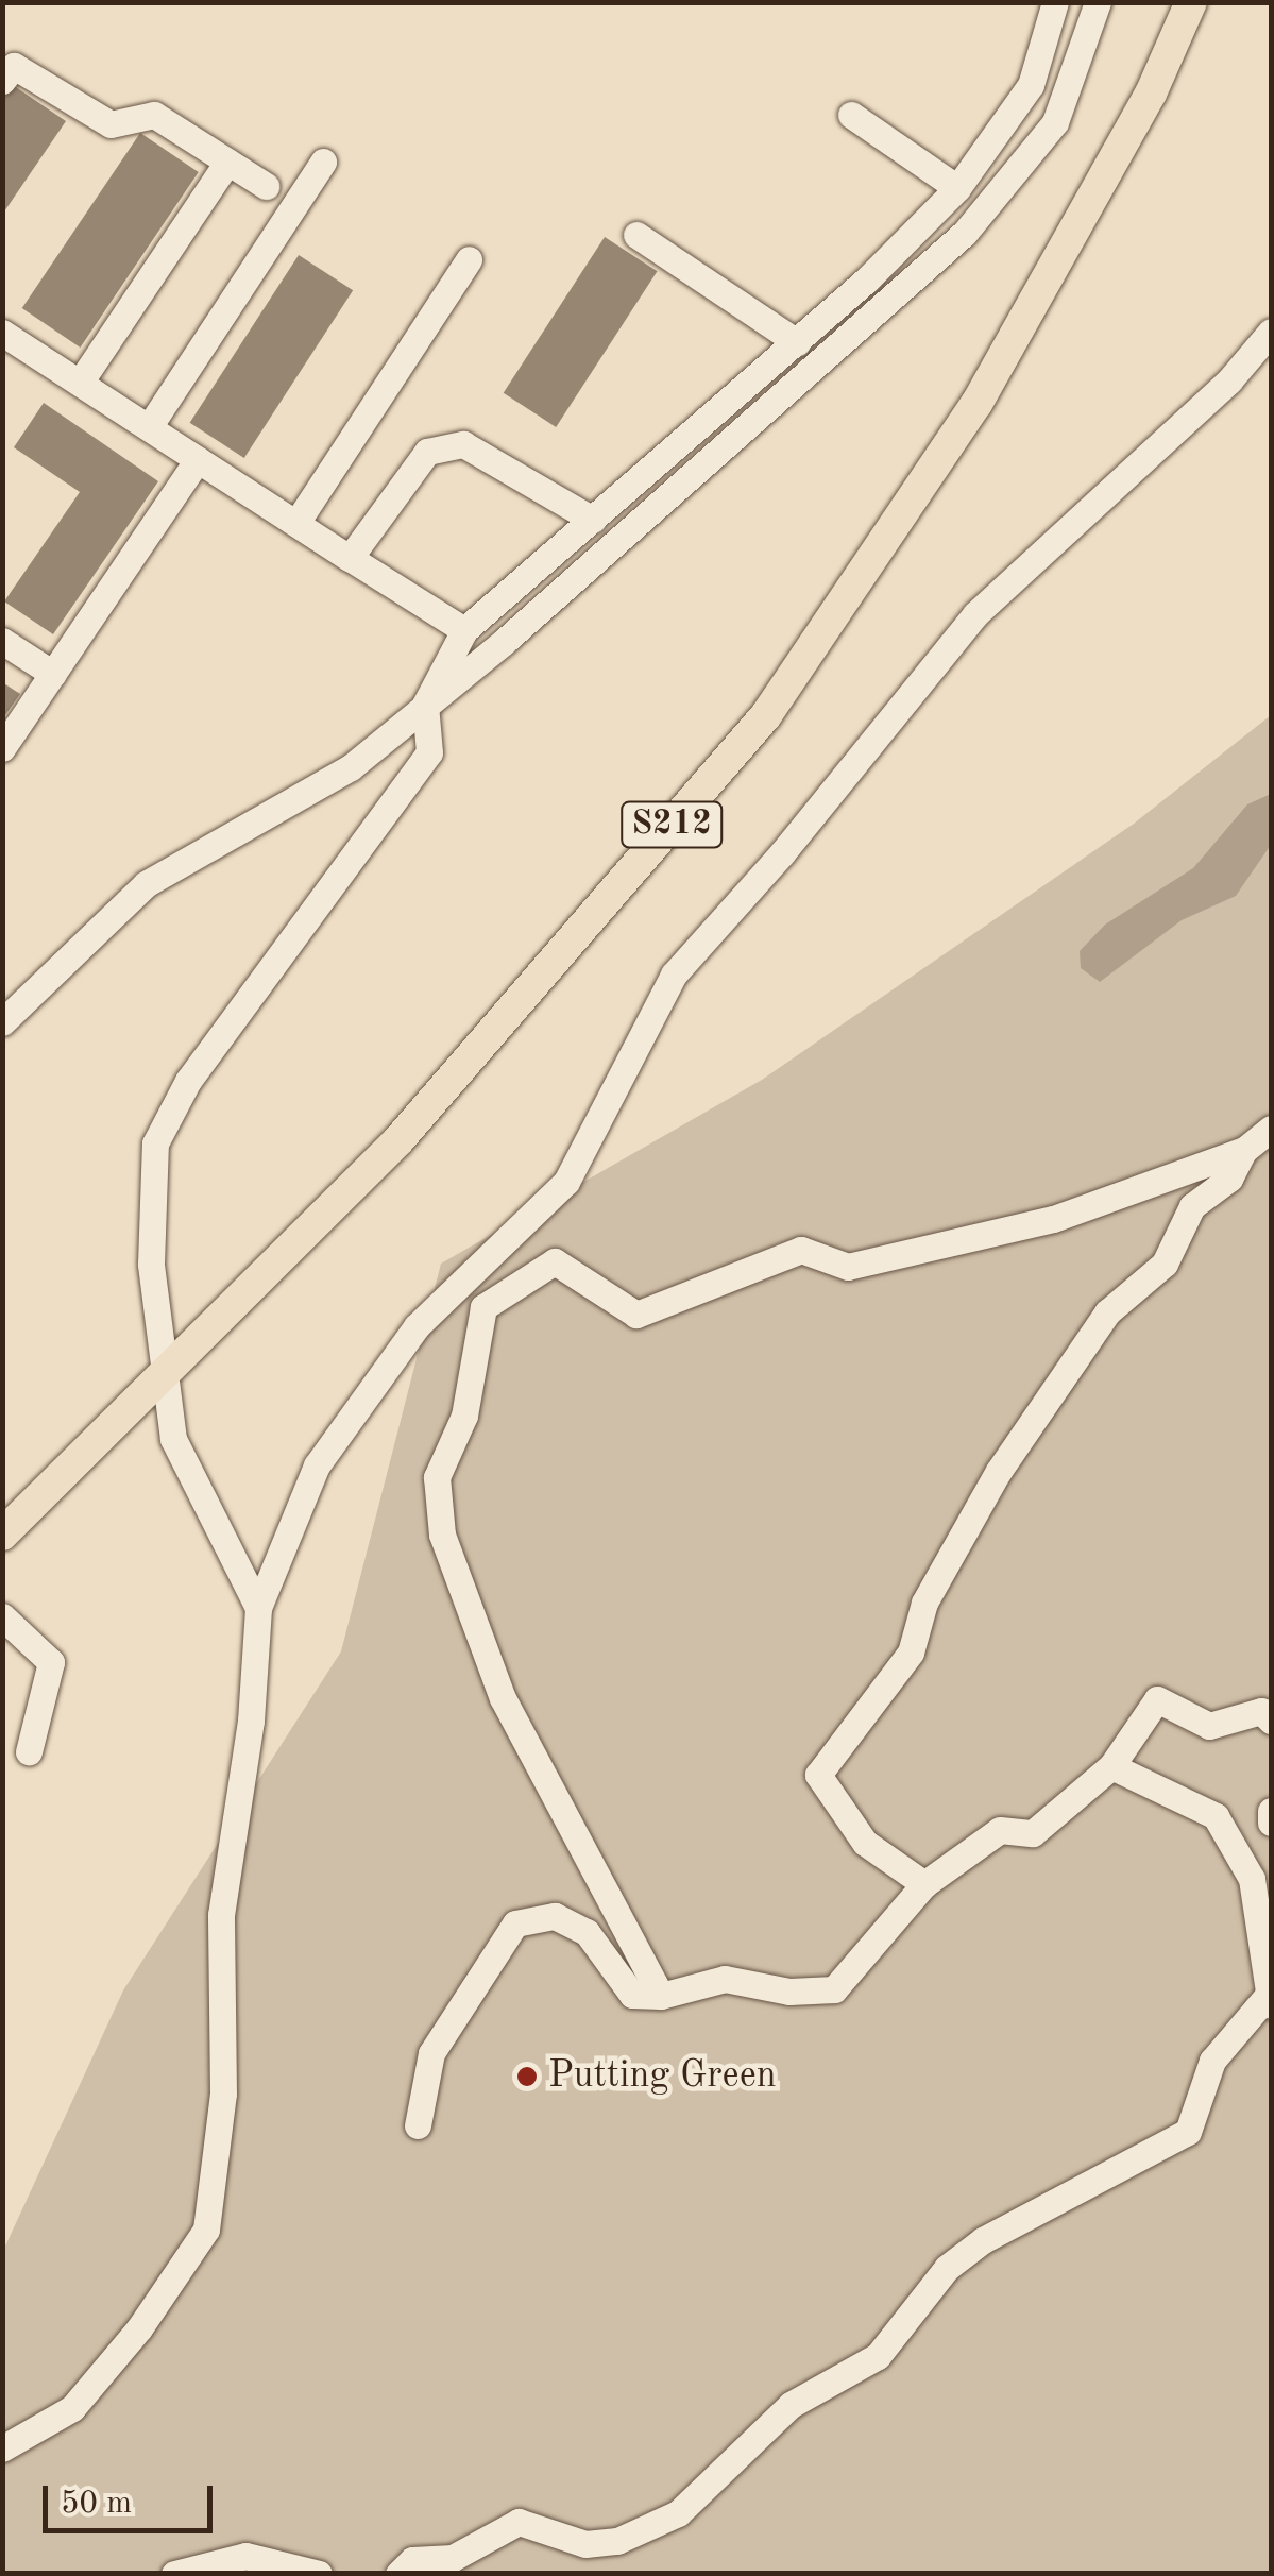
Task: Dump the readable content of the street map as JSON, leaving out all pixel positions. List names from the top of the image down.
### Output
{
  "streets": {
    "main road": ["S212"]
  },
  "places": ["Putting Green"],
  "scale_bar": "50 m"
}
